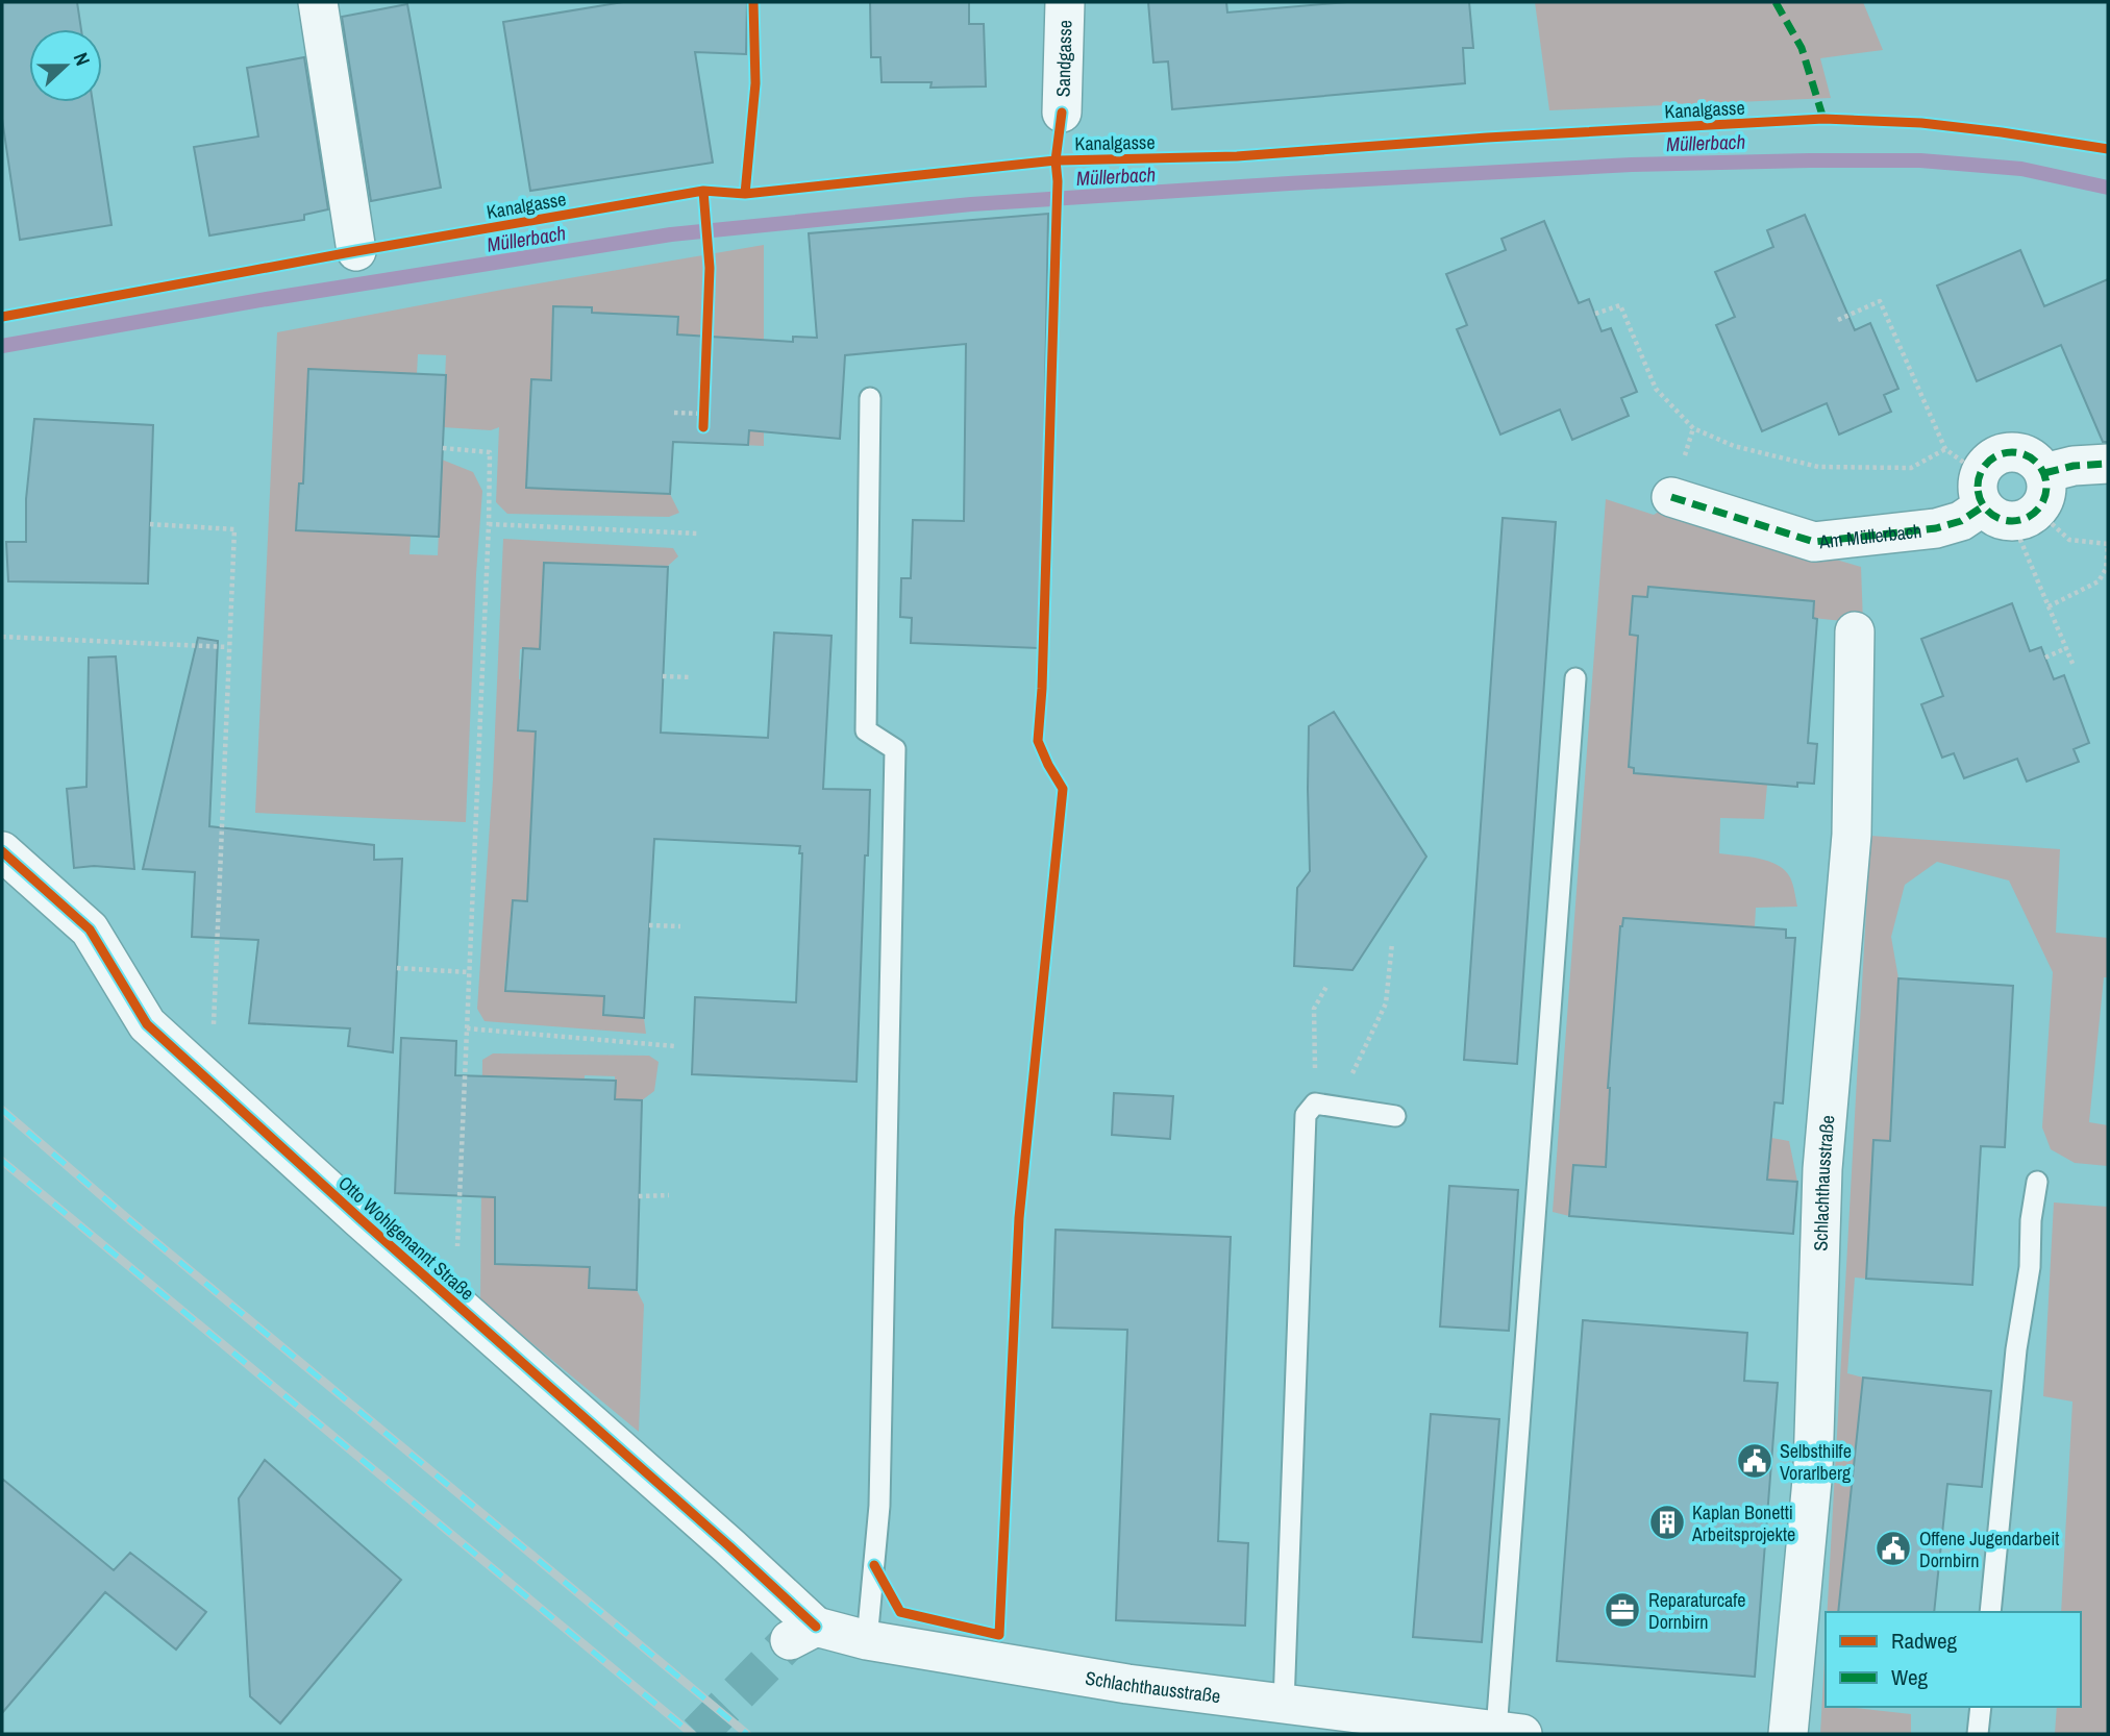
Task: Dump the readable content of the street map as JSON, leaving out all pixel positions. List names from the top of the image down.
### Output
{
  "streets": {
    "street": [
      "Sandgasse",
      "Am Müllerbach",
      "Schlachthausstraße",
      "Otto Wohlgenannt Straße"
    ],
    "cycle path": ["Kanalgasse"]
  },
  "crossings": [
    ["Schlachthausstraße", "Otto Wohlgenannt Straße"]
  ],
  "water": ["Müllerbach"],
  "places": {
    "public building": ["Selbsthilfe Vorarlberg", "Offene Jugendarbeit Dornbirn"],
    "building": ["Kaplan Bonetti Arbeitsprojekte"],
    "office": ["Reparaturcafe Dornbirn"]
  },
  "legend": ["Radweg", "Weg"],
  "north": "right"
}
